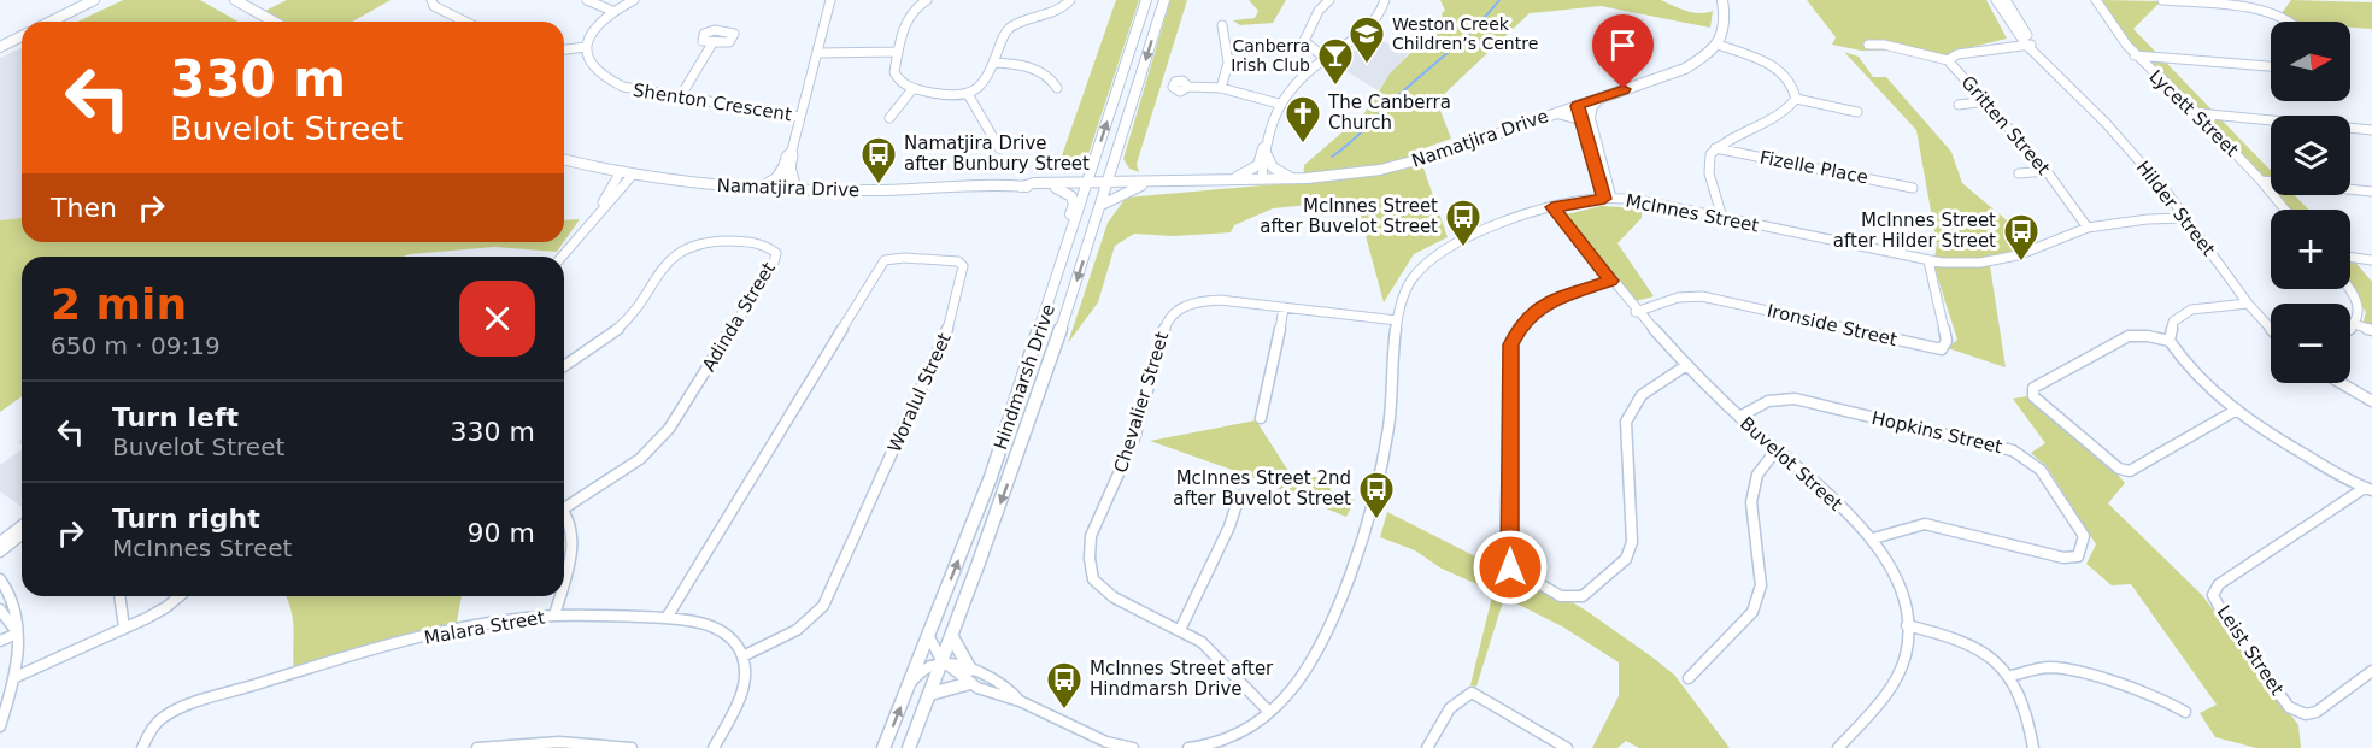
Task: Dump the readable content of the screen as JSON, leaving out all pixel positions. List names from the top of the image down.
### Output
{
  "streets": {
    "main road": ["Namatjira Drive", "Hindmarsh Drive"],
    "street": [
      "Shenton Crescent",
      "Lycett Street",
      "Gritten Street",
      "Fizelle Place",
      "Hilder Street",
      "McInnes Street",
      "Adinda Street",
      "Ironside Street",
      "Woralul Street",
      "Chevalier Street",
      "Hopkins Street",
      "Buvelot Street",
      "Malara Street",
      "Leist Street"
    ]
  },
  "crossings": [
    ["Gritten Street", "Hilder Street"],
    ["Gritten Street", "McInnes Street"],
    ["Namatjira Drive", "Hindmarsh Drive"],
    ["Hilder Street", "McInnes Street"],
    ["McInnes Street", "Ironside Street"],
    ["McInnes Street", "Chevalier Street"],
    ["McInnes Street", "Buvelot Street"],
    ["Ironside Street", "Buvelot Street"],
    ["Woralul Street", "Malara Street"],
    ["Hopkins Street", "Buvelot Street"]
  ],
  "places": {
    "school or university": ["Weston Creek Children’s Centre"],
    "bar": ["Canberra Irish Club"],
    "church": ["The Canberra Church"],
    "bus stop": [
      "Namatjira Drive after Bunbury Street",
      "McInnes Street after Buvelot Street",
      "McInnes Street after Hilder Street",
      "McInnes Street 2nd after Buvelot Street",
      "McInnes Street after Hindmarsh Drive"
    ]
  },
  "north": "right",
  "page": {
    "map_buttons": ["+", "−"],
    "turn": ["330 m", "Buvelot Street"],
    "then": "Then",
    "heading": ["2 min", "650 m · 09:19"],
    "list": [
      {
        "name": "Turn left",
        "note": "Buvelot Street",
        "value": "330 m"
      },
      {
        "name": "Turn right",
        "note": "McInnes Street",
        "value": "90 m"
      }
    ]
  }
}
